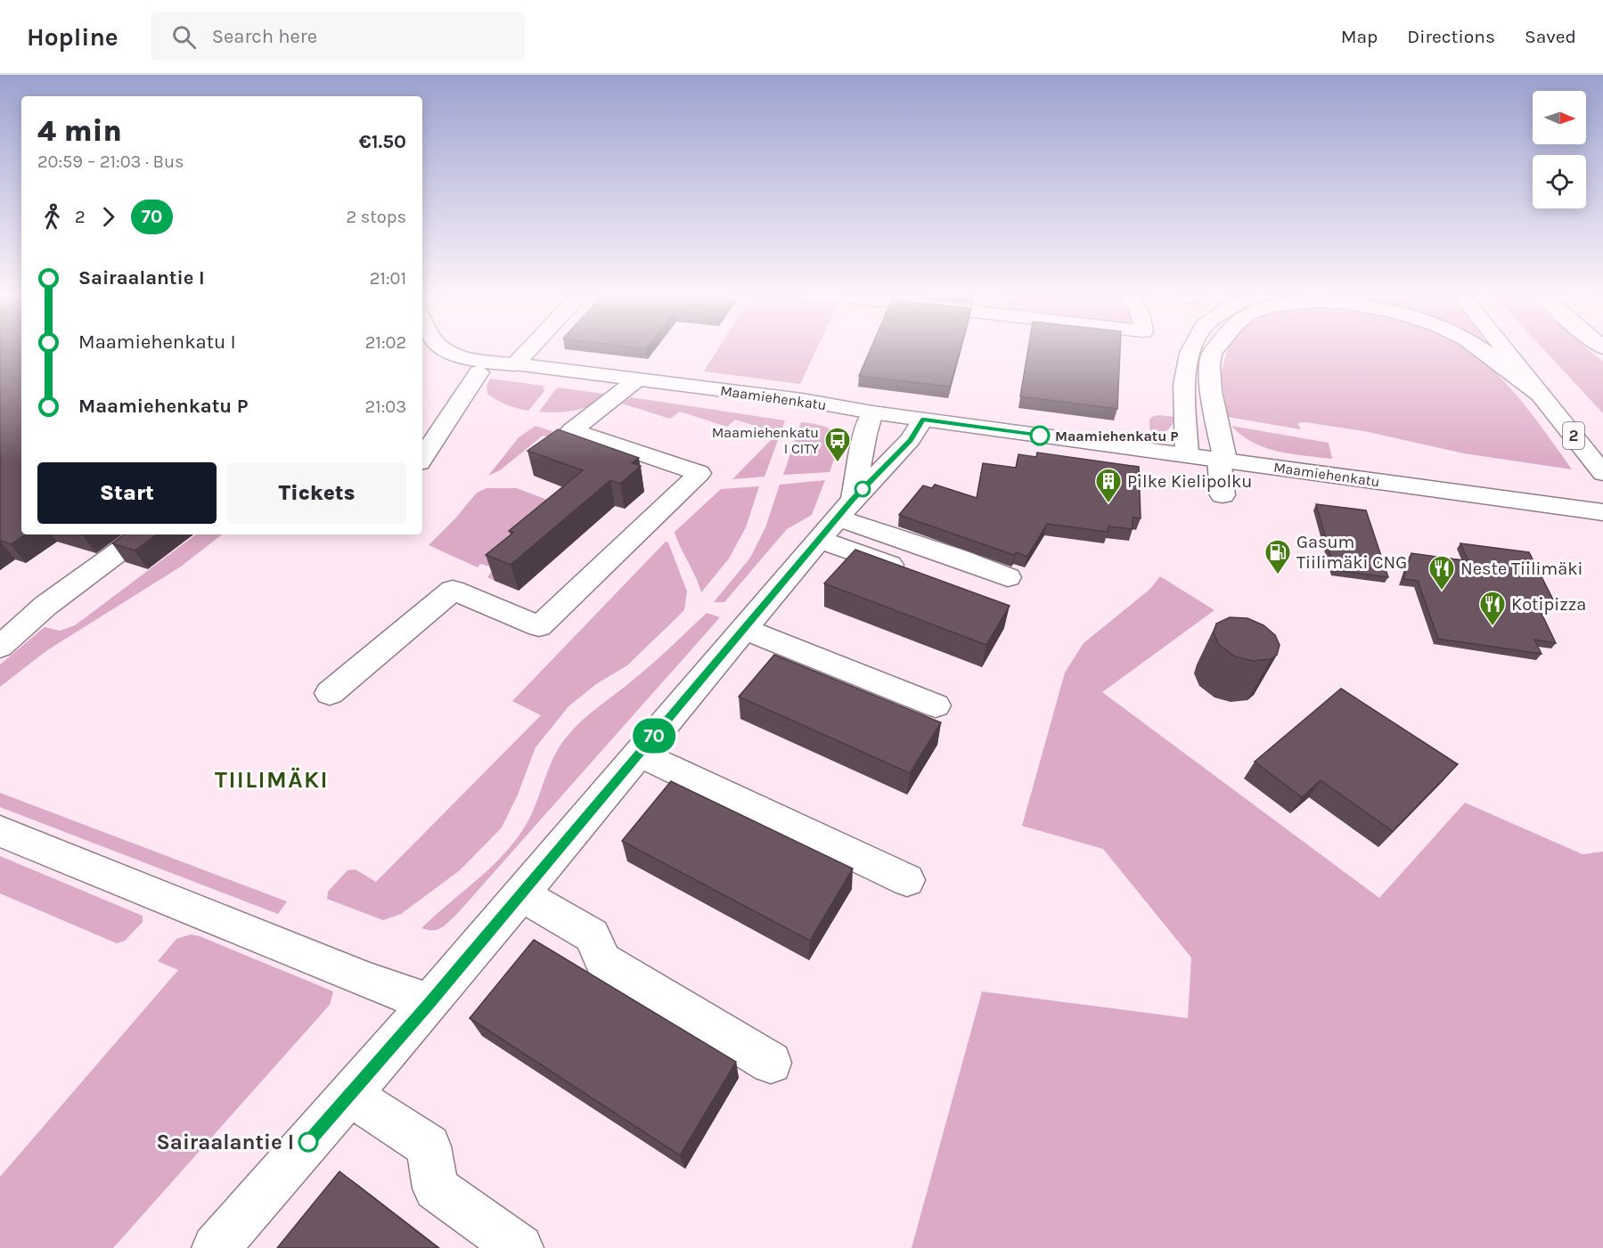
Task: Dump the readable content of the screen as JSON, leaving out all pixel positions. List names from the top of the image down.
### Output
{
  "streets": {
    "main road": ["Maamiehenkatu", "2"]
  },
  "districts": ["TIILIMÄKI"],
  "places": {
    "other": ["Maamiehenkatu P", "Sairaalantie I"],
    "bus stop": ["Maamiehenkatu I CITY"],
    "building": ["Pilke Kielipolku"],
    "fuel station": ["Gasum Tiilimäki CNG"],
    "restaurant": ["Neste Tiilimäki", "Kotipizza"]
  },
  "lines": ["bus line 70"],
  "north": "right",
  "page": {
    "header": "Hopline",
    "search": "Search here",
    "nav": ["Map", "Directions", "Saved"],
    "on_map": "70",
    "heading": ["4 min", "20:59 – 21:03 · Bus", "€1.50"],
    "legs": ["2", "70", "2 stops"],
    "list": [
      {
        "name": "Sairaalantie I",
        "value": "21:01"
      },
      {
        "name": "Maamiehenkatu I",
        "value": "21:02"
      },
      {
        "name": "Maamiehenkatu P",
        "value": "21:03"
      }
    ],
    "buttons": ["Start", "Tickets"]
  }
}
